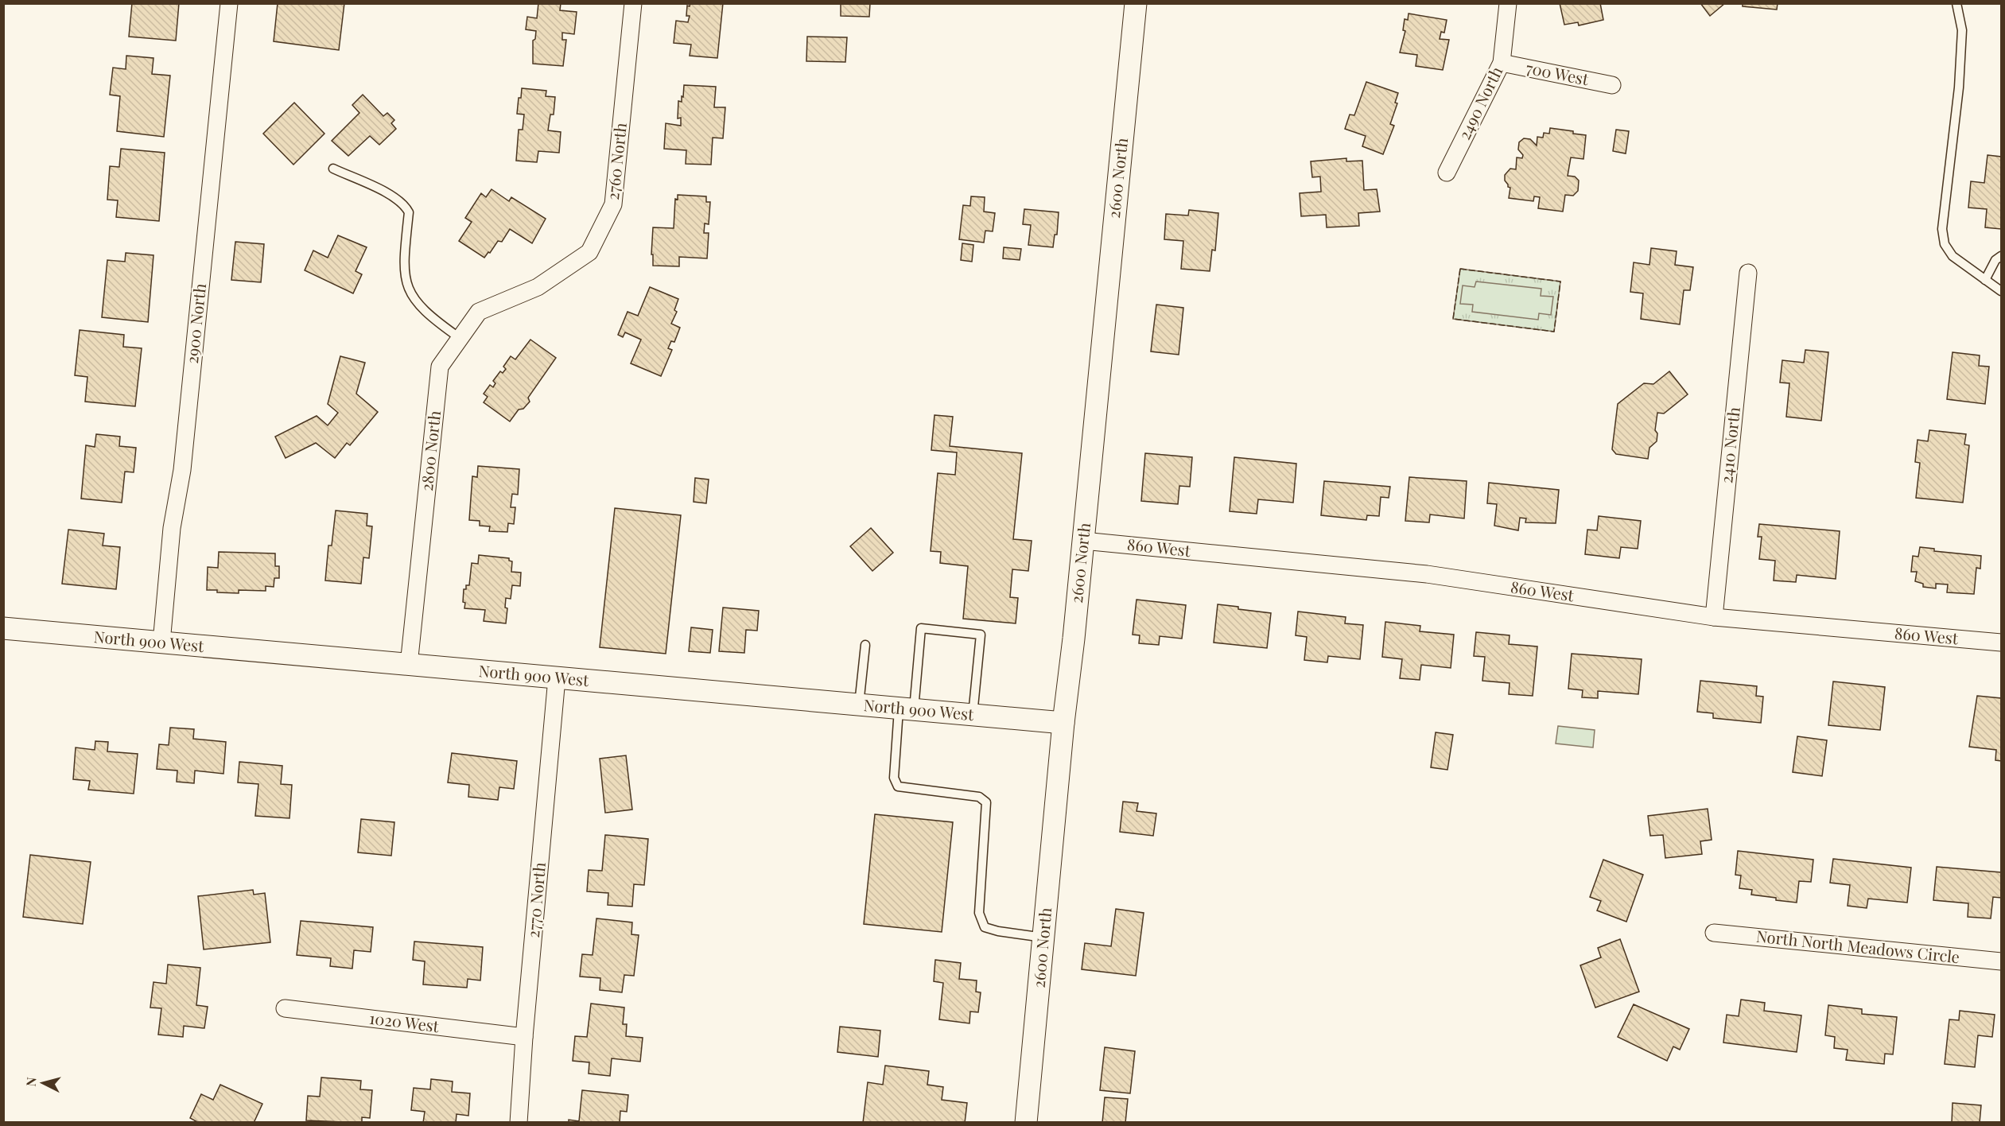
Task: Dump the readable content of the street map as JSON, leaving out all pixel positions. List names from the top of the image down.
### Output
{
  "streets": {
    "street": [
      "700 West",
      "2490 North",
      "2760 North",
      "2600 North",
      "2900 North",
      "2410 North",
      "2800 North",
      "860 West",
      "North 900 West",
      "2770 North",
      "North North Meadows Circle",
      "1020 West"
    ]
  },
  "crossings": [
    ["700 West", "2490 North"],
    ["2760 North", "2800 North"],
    ["2600 North", "860 West"],
    ["2600 North", "North 900 West"],
    ["2900 North", "North 900 West"],
    ["2410 North", "860 West"],
    ["2800 North", "North 900 West"],
    ["North 900 West", "2770 North"],
    ["2770 North", "1020 West"]
  ],
  "north": "left"
}
